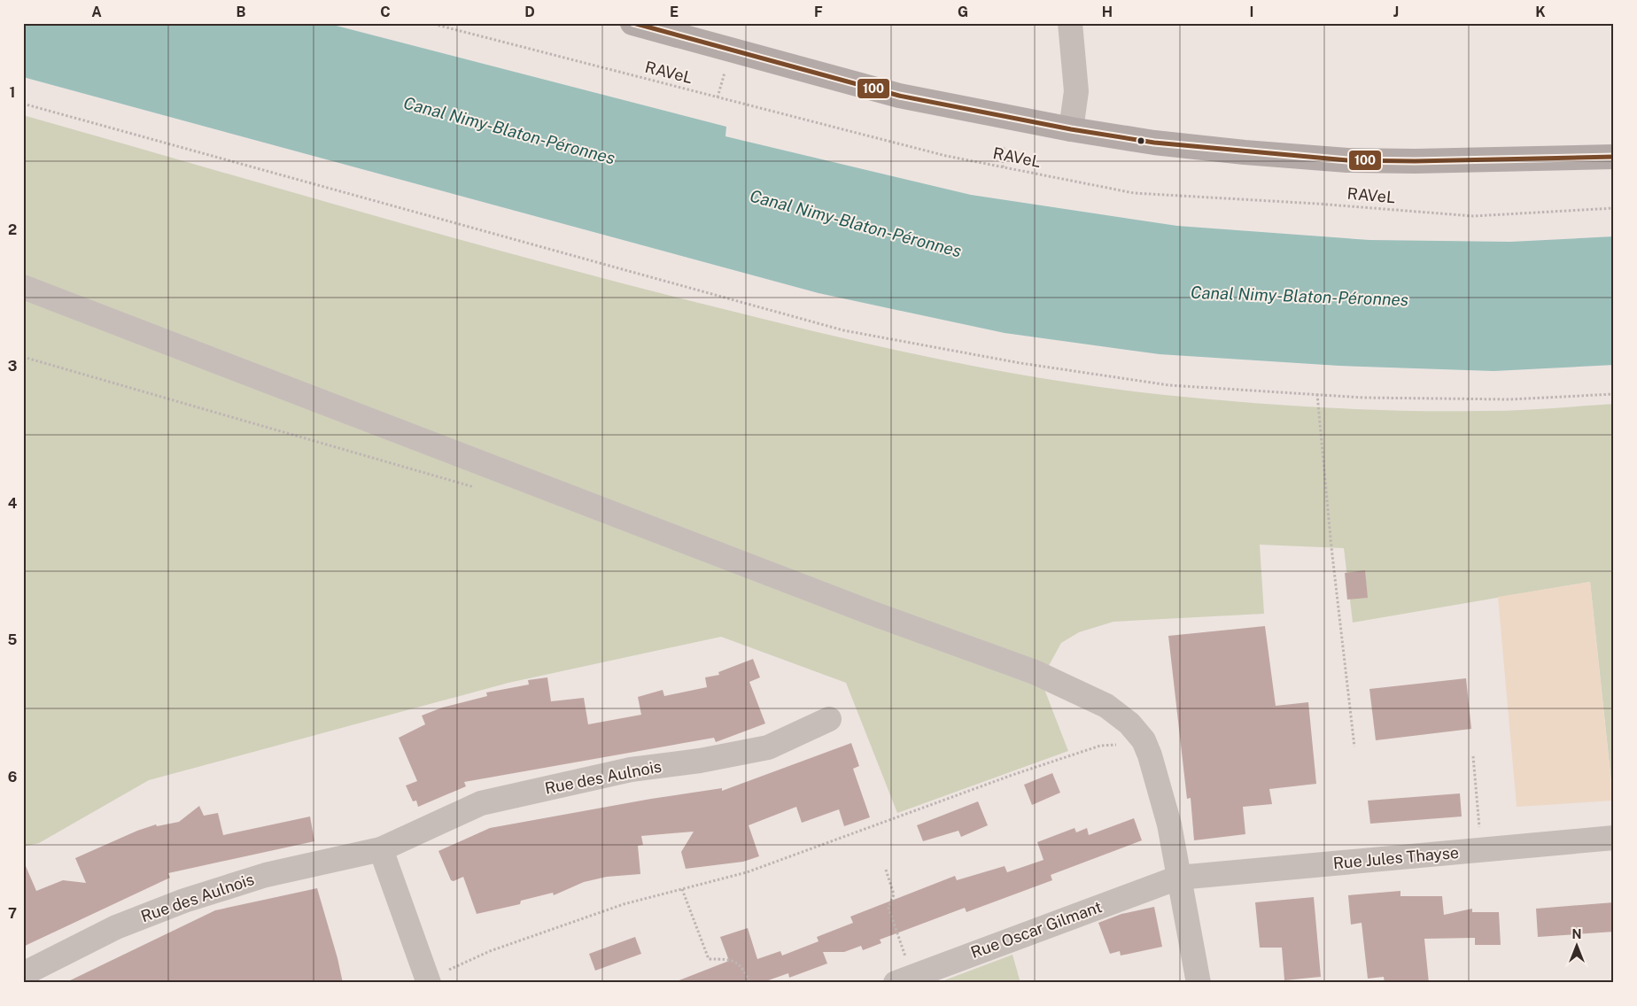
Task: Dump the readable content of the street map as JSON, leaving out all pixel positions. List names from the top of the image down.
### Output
{
  "streets": {
    "street": ["Rue des Aulnois", "Rue Jules Thayse", "Rue Oscar Gilmant"],
    "path": ["RAVeL"]
  },
  "crossings": [
    ["Rue Jules Thayse", "Rue Oscar Gilmant"]
  ],
  "water": ["Canal Nimy-Blaton-Péronnes"],
  "lines": ["transit line 100"],
  "north": "top",
  "grid": {
    "columns": [
      "A",
      "B",
      "C",
      "D",
      "E",
      "F",
      "G",
      "H",
      "I",
      "J",
      "K"
    ],
    "rows": [
      "1",
      "2",
      "3",
      "4",
      "5",
      "6",
      "7"
    ]
  }
}
